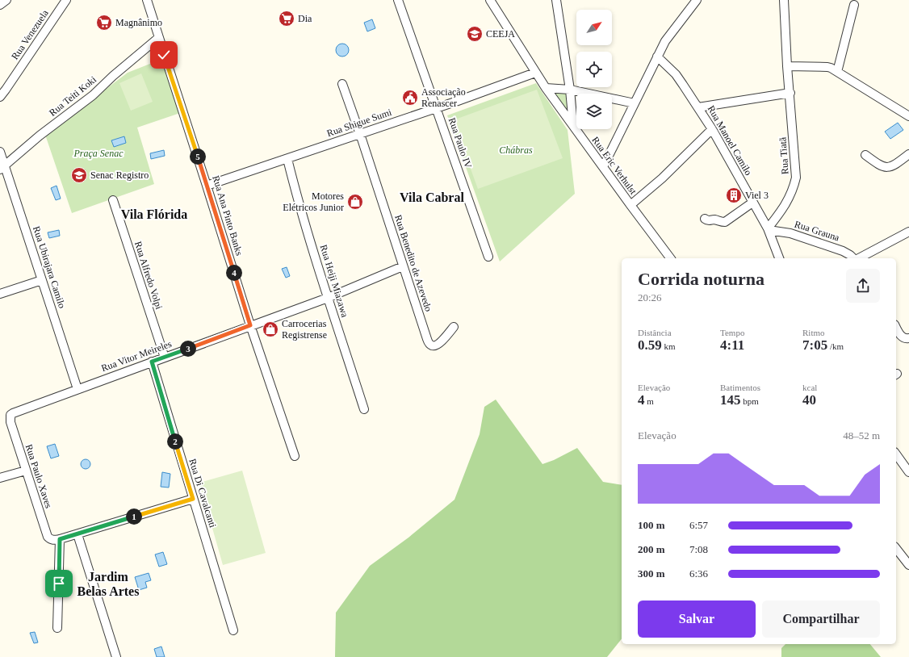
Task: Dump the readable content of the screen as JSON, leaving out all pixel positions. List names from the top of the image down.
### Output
{
  "streets": {
    "street": [
      "Rua Venezuela",
      "Rua Teiti Koki",
      "Rua Shigue Sumi",
      "Rua Manoel Camilo",
      "Rua Paulo IV",
      "Rua Tiatã",
      "Rua Eric Verhulst",
      "Rua Ana Pinto Banks",
      "Rua Grauna",
      "Rua Benedito de Azevedo",
      "Rua Ubirajara Camilo",
      "Rua Alfredo Volpi",
      "Rua Heiji Miazawa",
      "Rua Vitor Meireles",
      "Rua Paulo Xaves",
      "Rua Di Cavalcanti"
    ]
  },
  "crossings": [
    ["Rua Teiti Koki", "Rua Ana Pinto Banks"],
    ["Rua Teiti Koki", "Rua Ubirajara Camilo"],
    ["Rua Shigue Sumi", "Rua Paulo IV"],
    ["Rua Shigue Sumi", "Rua Eric Verhulst"],
    ["Rua Shigue Sumi", "Rua Ana Pinto Banks"],
    ["Rua Shigue Sumi", "Rua Benedito de Azevedo"],
    ["Rua Shigue Sumi", "Rua Heiji Miazawa"],
    ["Rua Manoel Camilo", "Rua Tiatã"],
    ["Rua Manoel Camilo", "Rua Grauna"],
    ["Rua Tiatã", "Rua Grauna"],
    ["Rua Ana Pinto Banks", "Rua Vitor Meireles"],
    ["Rua Benedito de Azevedo", "Rua Vitor Meireles"],
    ["Rua Ubirajara Camilo", "Rua Vitor Meireles"],
    ["Rua Alfredo Volpi", "Rua Vitor Meireles"],
    ["Rua Heiji Miazawa", "Rua Vitor Meireles"],
    ["Rua Vitor Meireles", "Rua Paulo Xaves"],
    ["Rua Vitor Meireles", "Rua Di Cavalcanti"]
  ],
  "districts": ["Vila Cabral", "Vila Flórida", "Jardim Belas Artes"],
  "parks": ["Chábras", "Praça Senac"],
  "places": {
    "supermarket": ["Dia", "Magnânimo"],
    "school or university": ["CEEJA", "Senac Registro"],
    "public building": ["Associação Renascer"],
    "building": ["Viel 3"],
    "shop": ["Motores Elétricos Junior", "Carrocerias Registrense"]
  },
  "north": "top right",
  "page": {
    "pins": [
      "5",
      "4",
      "3",
      "2",
      "1"
    ],
    "heading": ["Corrida noturna", "20:26"],
    "stats": [
      ["Distância", "0.59 km"],
      ["Tempo", "4:11"],
      ["Ritmo", "7:05 /km"],
      ["Elevação", "4 m"],
      ["Batimentos", "145 bpm"],
      ["kcal", "40"]
    ],
    "chart": ["Elevação", "48–52 m"],
    "list": [
      {
        "name": "100 m",
        "note": "6:57"
      },
      {
        "name": "200 m",
        "note": "7:08"
      },
      {
        "name": "300 m",
        "note": "6:36"
      }
    ],
    "buttons": ["Salvar", "Compartilhar"]
  }
}
